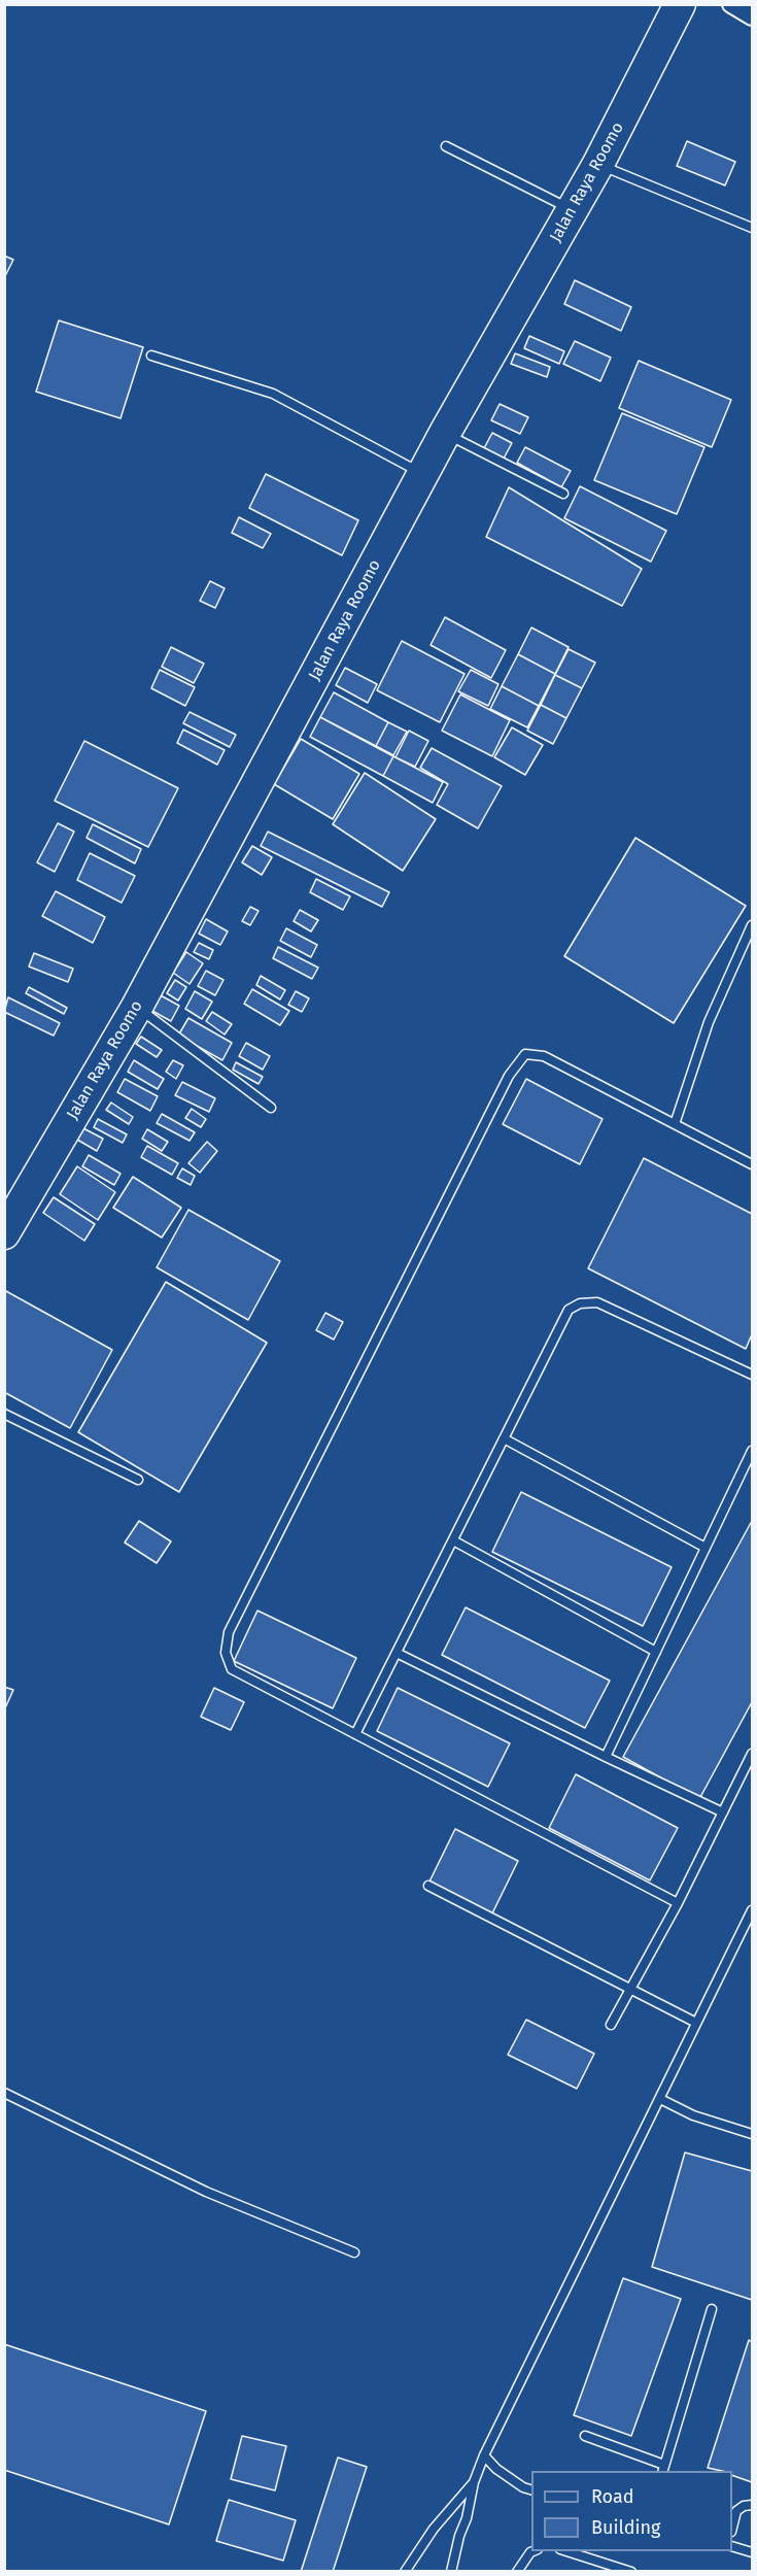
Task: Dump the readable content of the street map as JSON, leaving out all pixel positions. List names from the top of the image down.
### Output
{
  "streets": {
    "highway": ["Jalan Raya Roomo"]
  },
  "legend": ["Road", "Building"]
}
